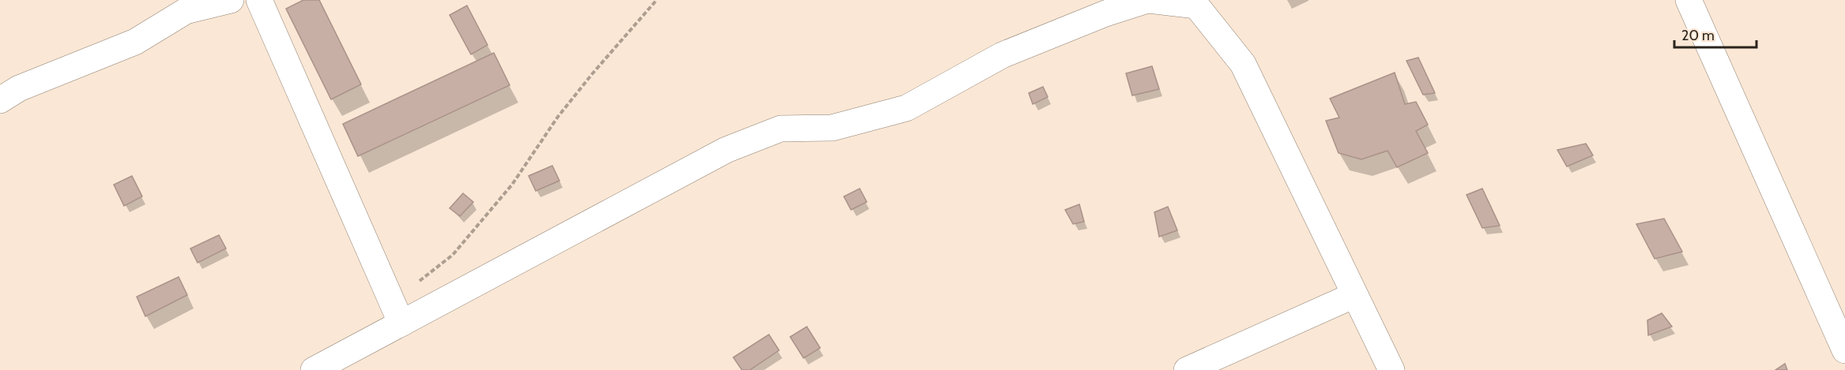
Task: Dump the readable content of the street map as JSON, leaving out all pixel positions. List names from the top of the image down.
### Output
{
  "scale_bar": "20 m"
}
